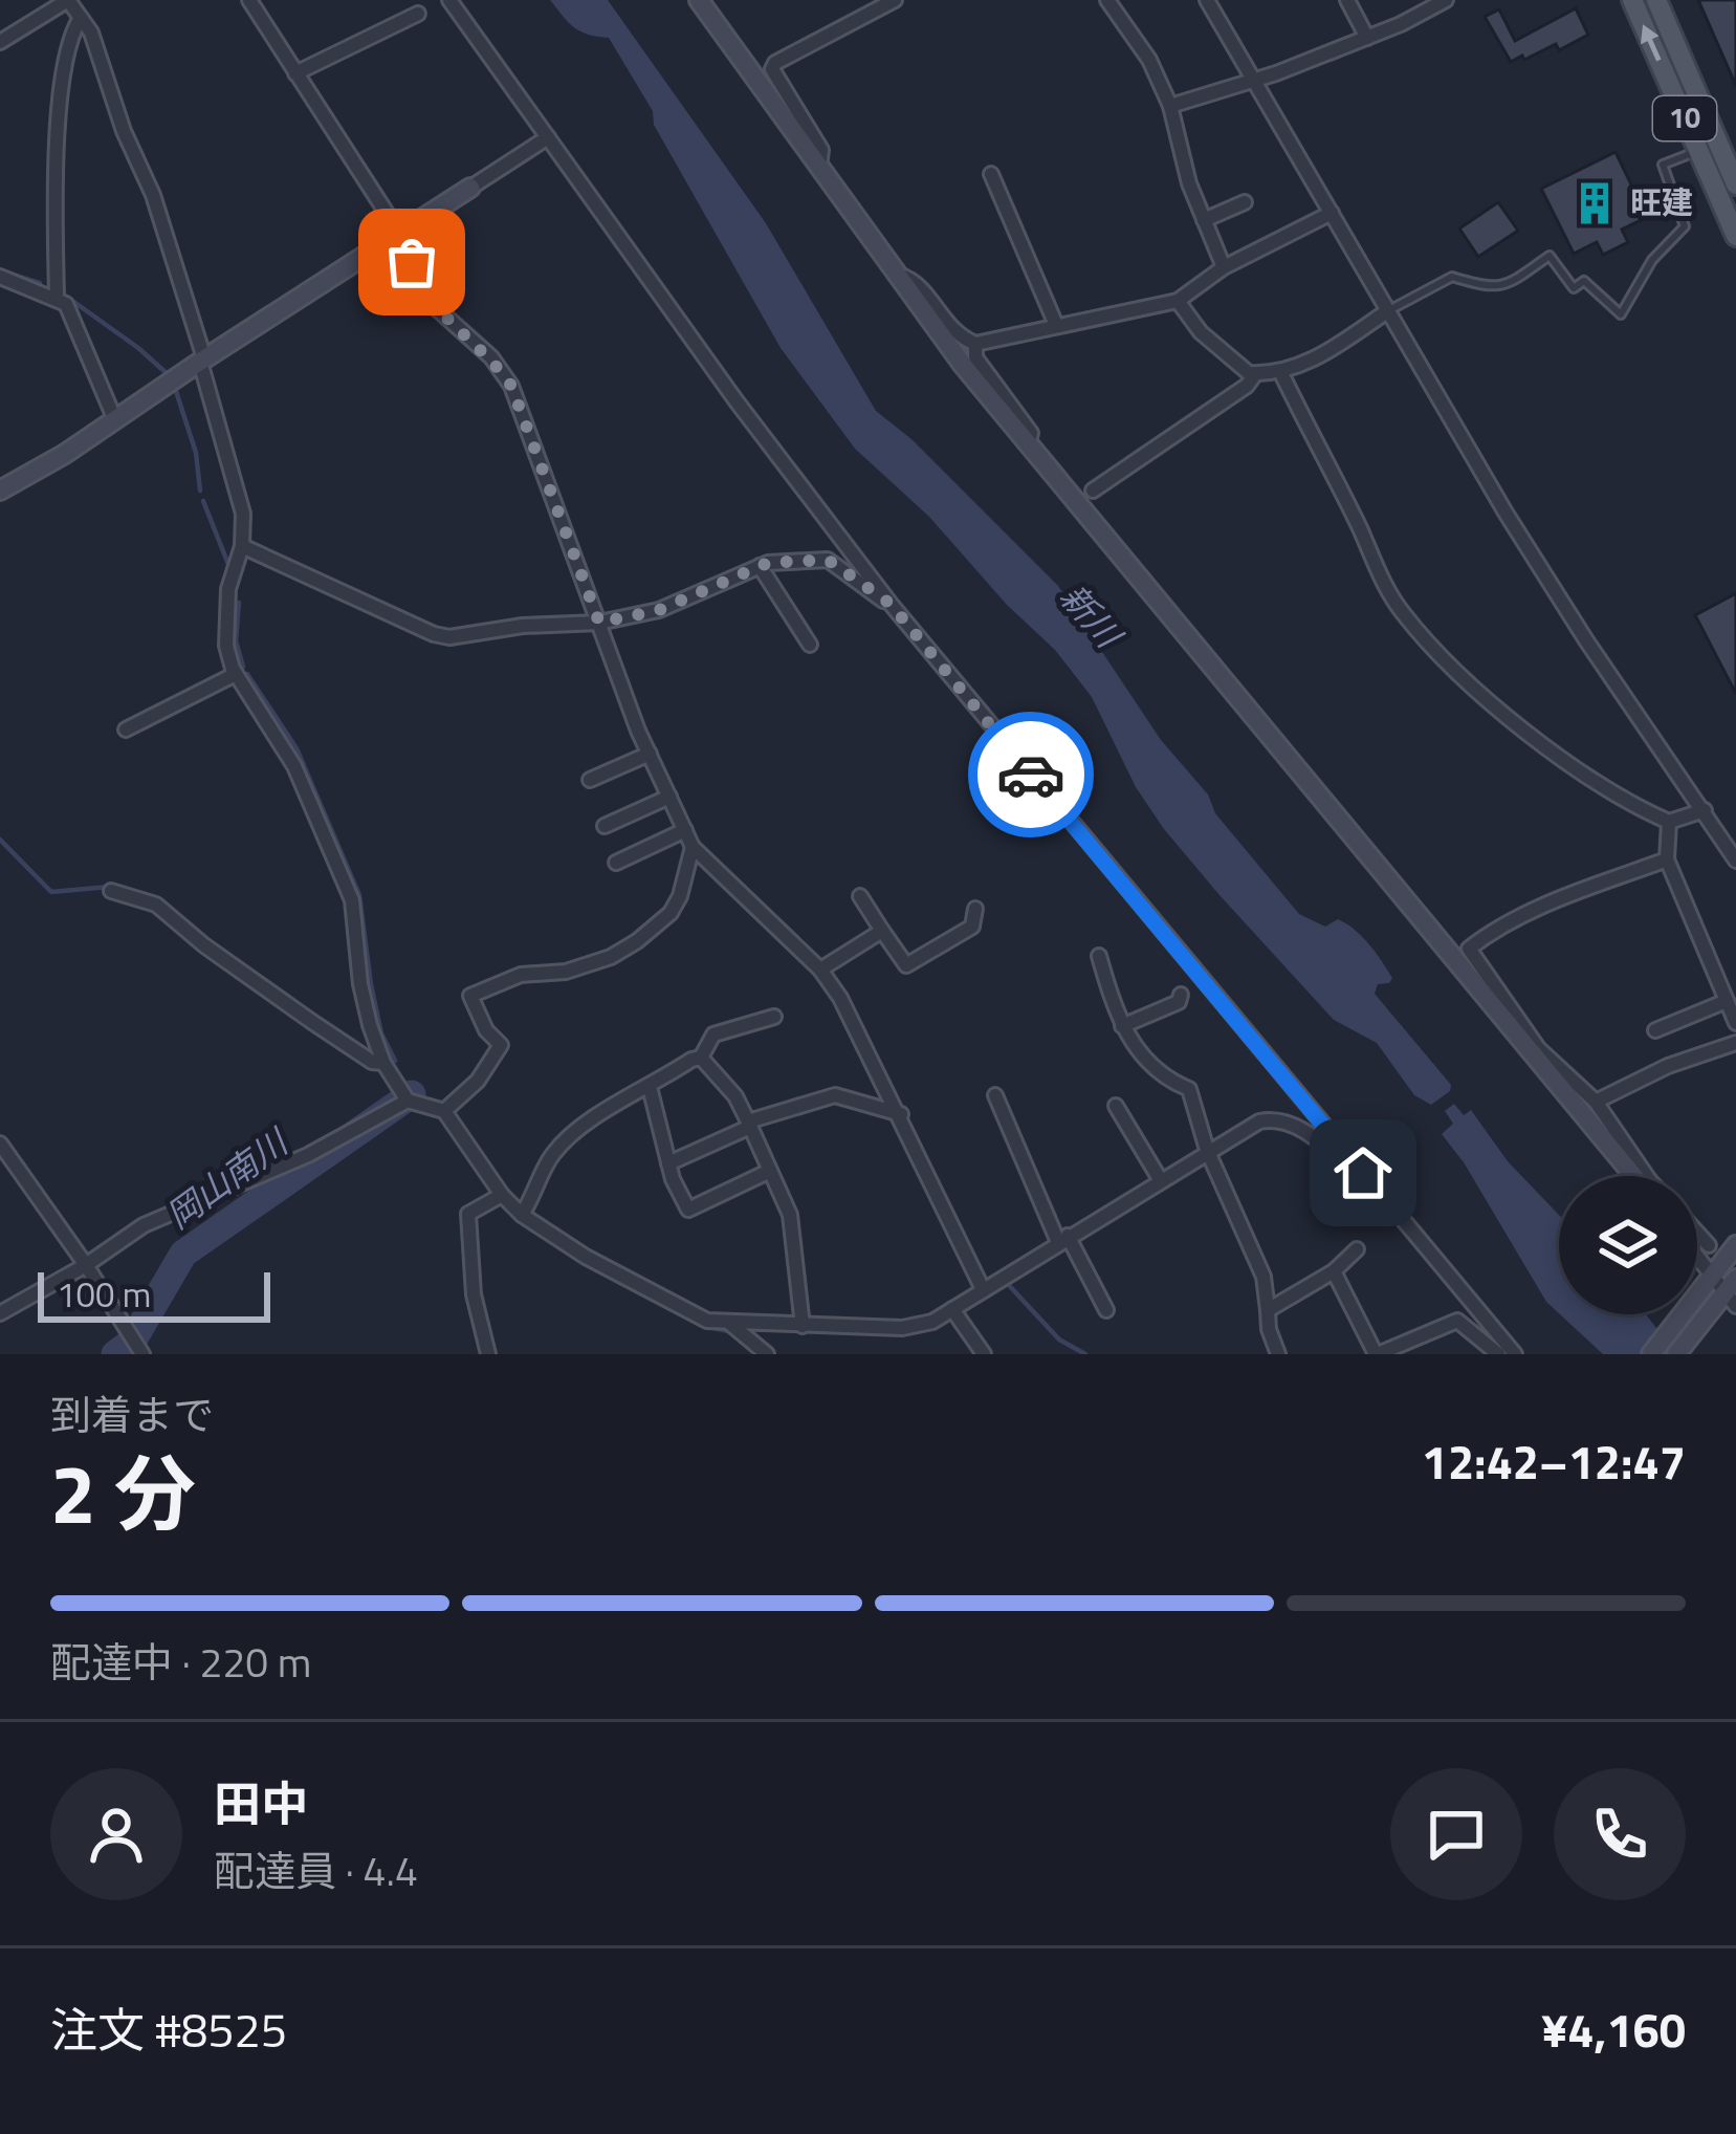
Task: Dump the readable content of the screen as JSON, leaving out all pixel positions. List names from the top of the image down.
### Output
{
  "streets": {
    "main road": ["10"]
  },
  "water": ["新川", "岡山南川"],
  "places": {
    "building": ["旺建"]
  },
  "scale_bar": "100 m",
  "page": {
    "scale": "100 m",
    "heading": ["2 分", "到着まで", "12:42–12:47"],
    "panel": [
      "田中",
      "配達員 · 4.4",
      "注文 #8525",
      "¥4,160"
    ],
    "bar": "配達中 · 220 m"
  }
}
